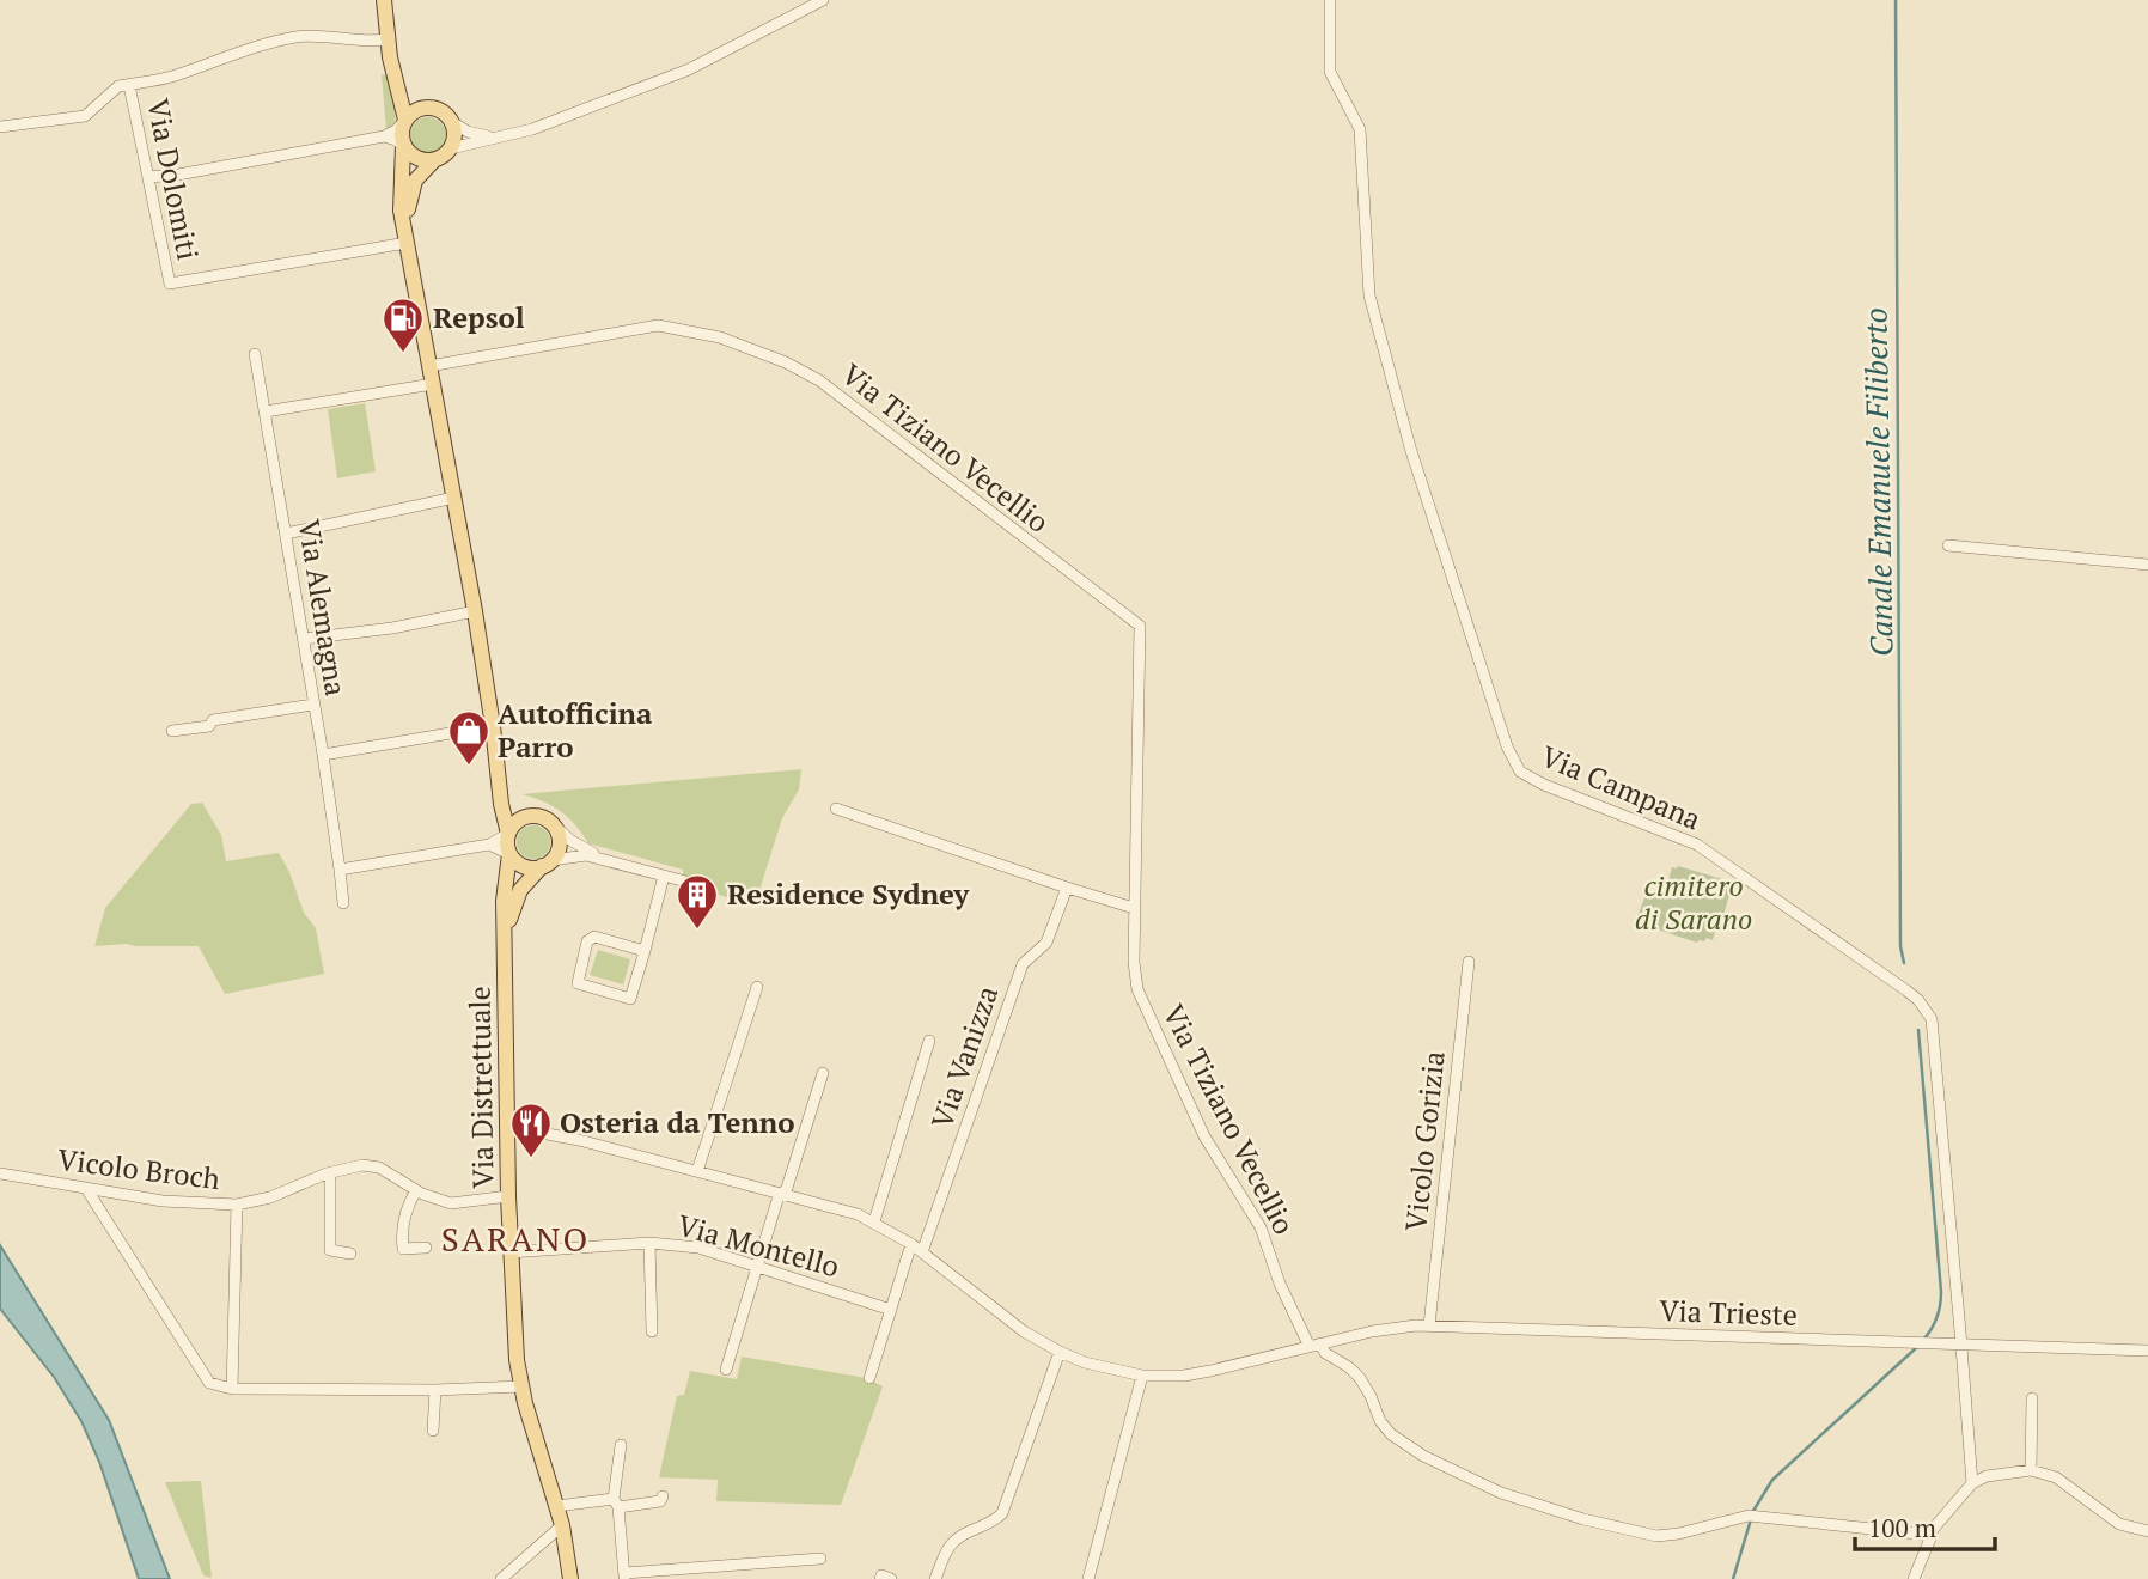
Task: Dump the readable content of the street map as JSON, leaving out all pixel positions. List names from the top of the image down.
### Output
{
  "streets": {
    "main road": ["Via Distrettuale"],
    "street": [
      "Via Dolomiti",
      "Via Tiziano Vecellio",
      "Via Alemagna",
      "Via Campana",
      "Via Vanizza",
      "Vicolo Gorizia",
      "Vicolo Broch",
      "Via Montello",
      "Via Trieste"
    ]
  },
  "crossings": [
    ["Via Tiziano Vecellio", "Via Trieste"],
    ["Via Campana", "Via Trieste"],
    ["Via Distrettuale", "Vicolo Broch"],
    ["Via Distrettuale", "Via Montello"],
    ["Vicolo Gorizia", "Via Trieste"]
  ],
  "districts": ["SARANO"],
  "water": ["Canale Emanuele Filiberto"],
  "parks": ["cimitero di Sarano"],
  "places": {
    "fuel station": ["Repsol"],
    "shop": ["Autofficina Parro"],
    "building": ["Residence Sydney"],
    "restaurant": ["Osteria da Tenno"]
  },
  "scale_bar": "100 m"
}
